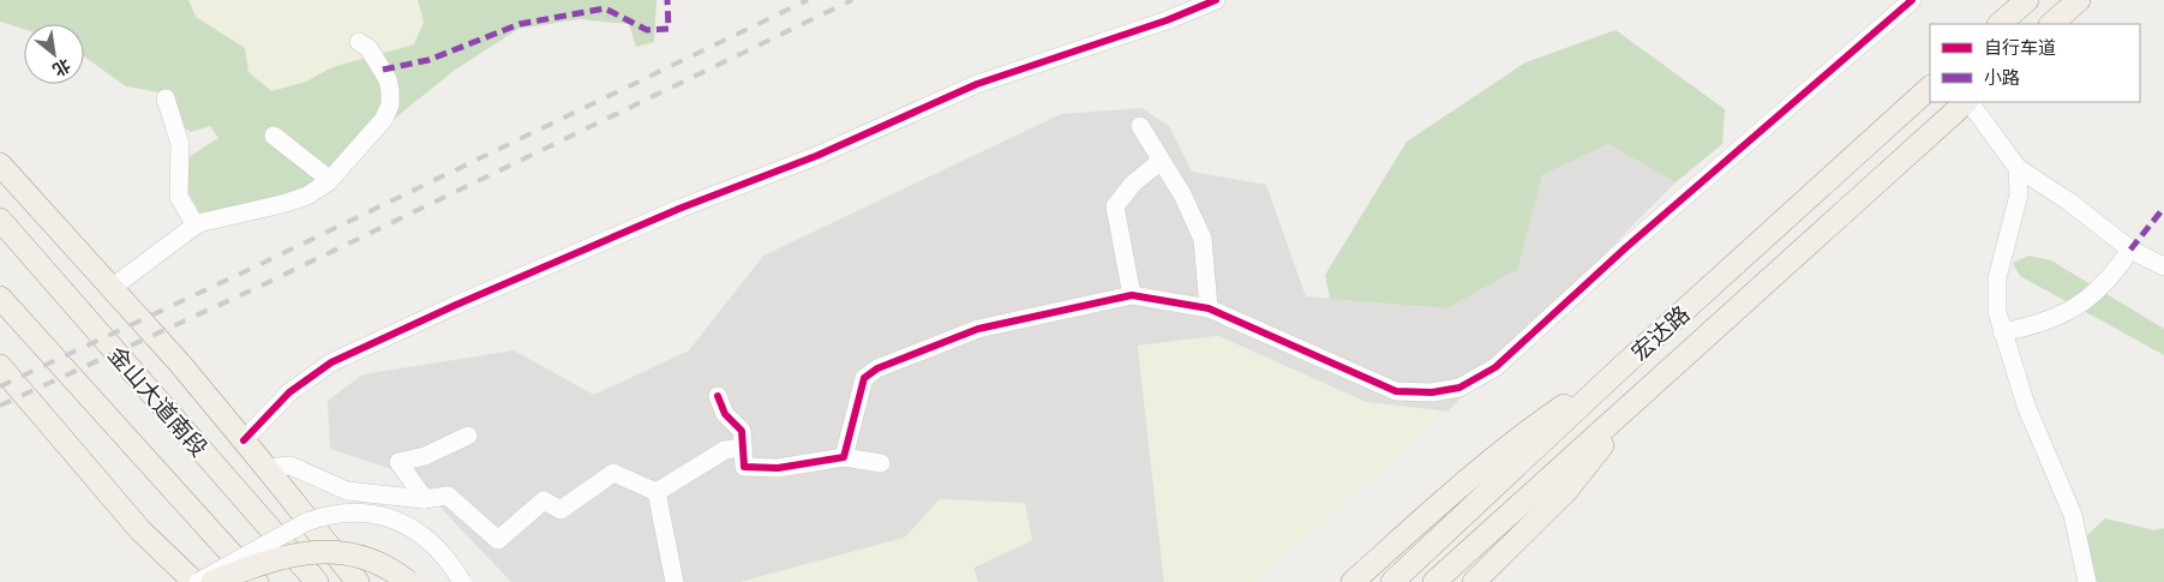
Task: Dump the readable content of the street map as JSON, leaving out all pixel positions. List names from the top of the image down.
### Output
{
  "streets": {
    "main road": ["宏达路", "金山大道南段"]
  },
  "legend": ["自行车道", "小路"],
  "north": "bottom right"
}
